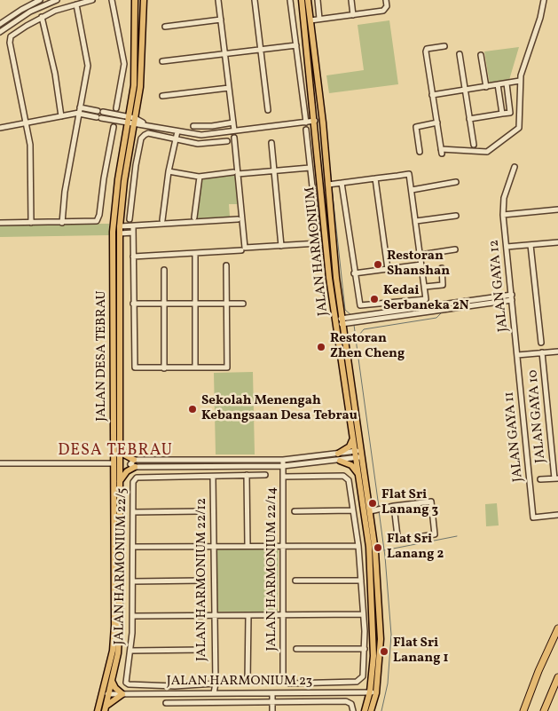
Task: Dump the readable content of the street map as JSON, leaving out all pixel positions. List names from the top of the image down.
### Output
{
  "streets": {
    "main road": ["JALAN HARMONIUM", "JALAN DESA TEBRAU"],
    "street": [
      "JALAN GAYA 12",
      "JALAN GAYA 10",
      "JALAN GAYA 11",
      "JALAN HARMONIUM 22/5",
      "JALAN HARMONIUM 22/14",
      "JALAN HARMONIUM 22/12",
      "JALAN HARMONIUM 23"
    ]
  },
  "crossings": [
    ["JALAN HARMONIUM", "JALAN HARMONIUM 23"],
    ["JALAN GAYA 12", "JALAN GAYA 11"],
    ["JALAN DESA TEBRAU", "JALAN HARMONIUM 23"],
    ["JALAN HARMONIUM 22/5", "JALAN HARMONIUM 22/12"],
    ["JALAN HARMONIUM 22/12", "JALAN HARMONIUM 23"]
  ],
  "districts": ["DESA TEBRAU"],
  "places": [
    "Restoran Shanshan",
    "Kedai Serbaneka 2N",
    "Restoran Zhen Cheng",
    "Sekolah Menengah Kebangsaan Desa Tebrau",
    "Flat Sri Lanang 3",
    "Flat Sri Lanang 2",
    "Flat Sri Lanang 1"
  ]
}
